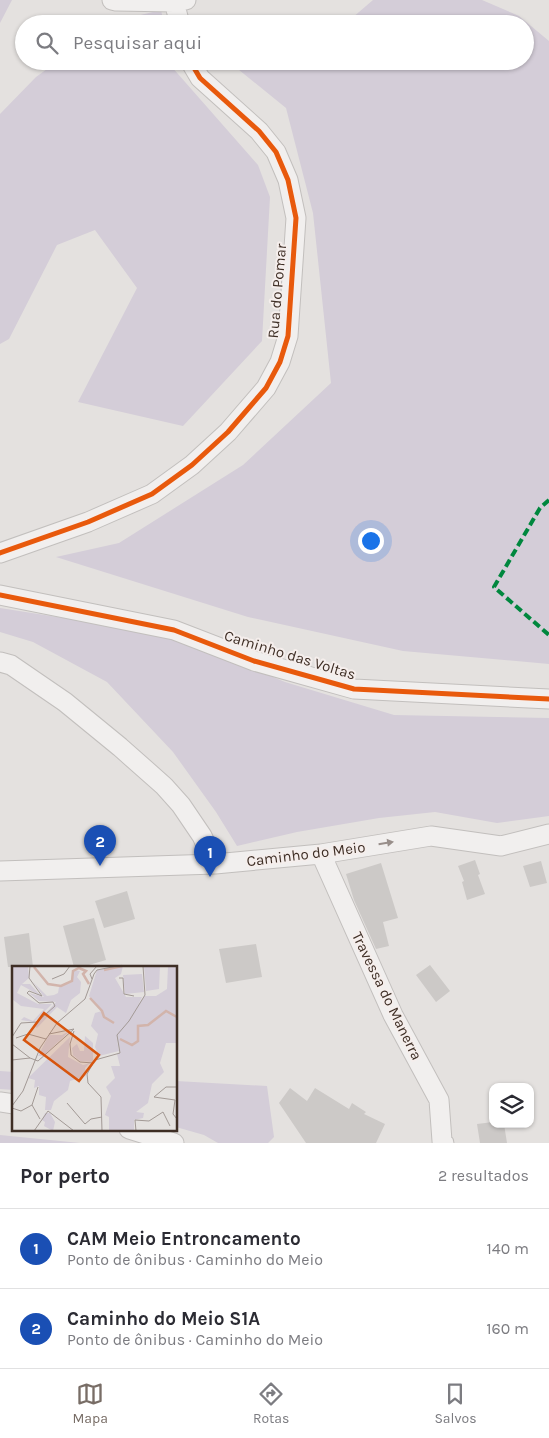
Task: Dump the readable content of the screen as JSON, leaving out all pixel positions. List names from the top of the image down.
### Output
{
  "streets": {
    "street": [
      "Rua do Pomar",
      "Caminho das Voltas",
      "Caminho do Meio",
      "Travessa do Manerra"
    ]
  },
  "crossings": [
    ["Caminho do Meio", "Travessa do Manerra"]
  ],
  "one_way": ["Caminho do Meio"],
  "page": {
    "search": "Pesquisar aqui",
    "pins": ["2", "1"],
    "heading": ["Por perto", "2 resultados"],
    "list": [
      {
        "mark": "1",
        "name": "CAM Meio Entroncamento",
        "note": "Ponto de ônibus · Caminho do Meio",
        "value": "140 m"
      },
      {
        "mark": "2",
        "name": "Caminho do Meio S1A",
        "note": "Ponto de ônibus · Caminho do Meio",
        "value": "160 m"
      }
    ],
    "nav": ["Mapa", "Rotas", "Salvos"]
  }
}
